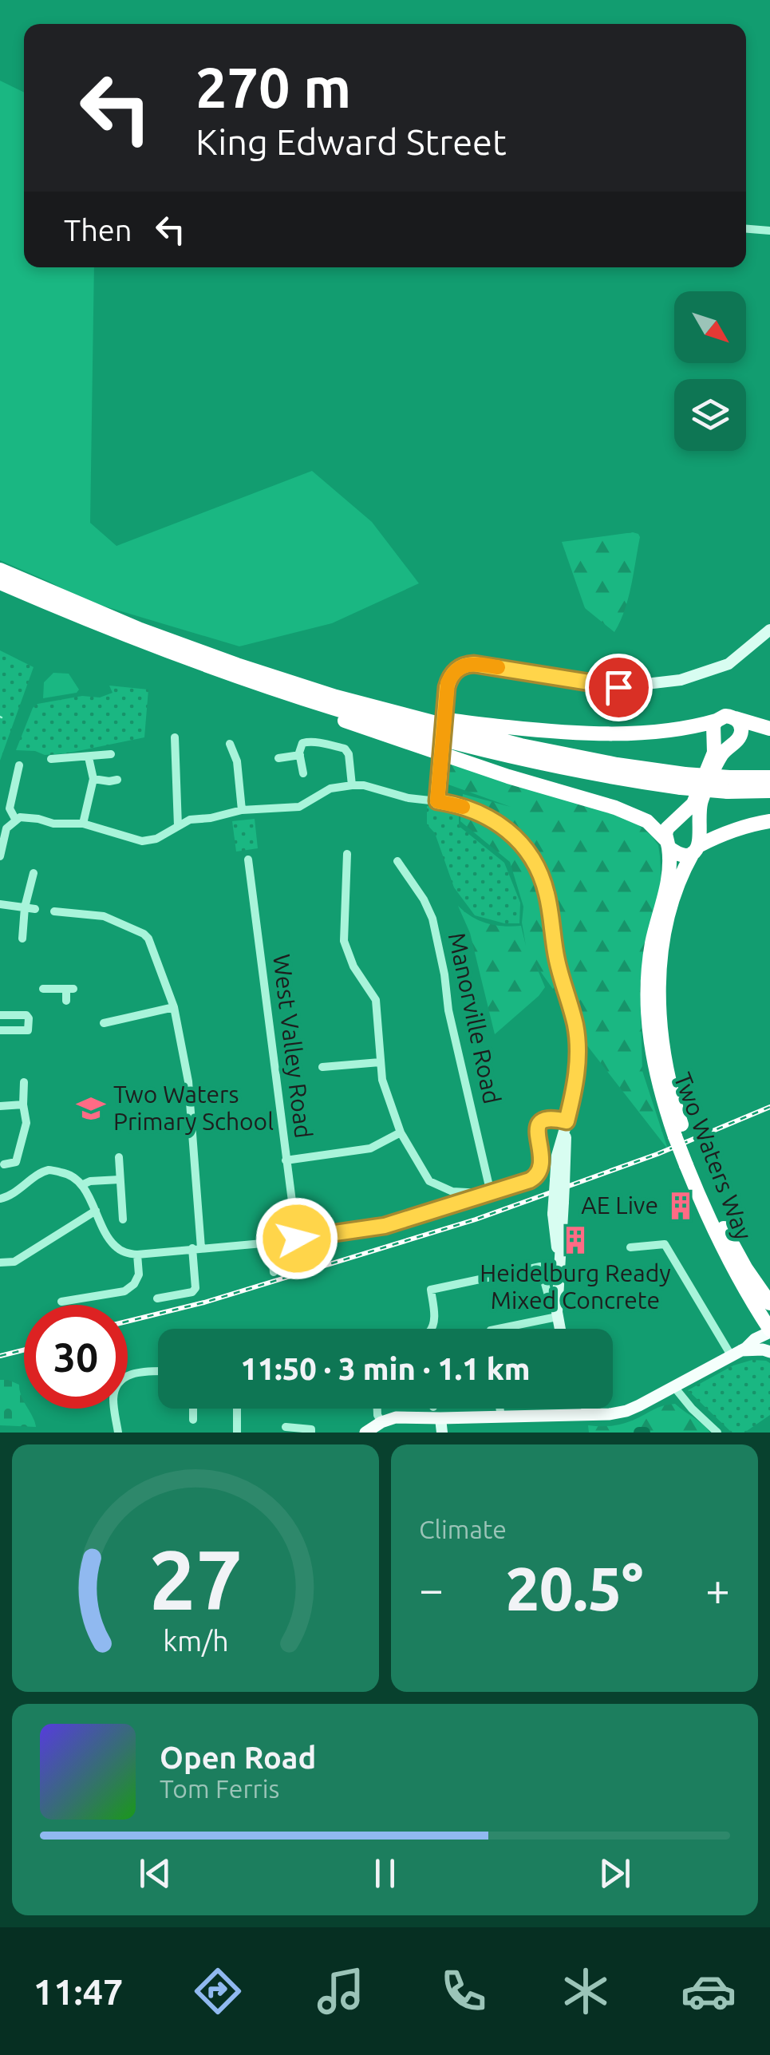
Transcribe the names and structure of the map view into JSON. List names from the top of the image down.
{
  "streets": {
    "highway": ["Two Waters Way"],
    "street": ["Manorville Road", "West Valley Road"]
  },
  "places": {
    "school or university": ["Two Waters Primary School"],
    "building": ["AE Live", "Heidelburg Ready Mixed Concrete"]
  },
  "north": "bottom right",
  "page": {
    "turn": ["270 m", "King Edward Street"],
    "then": "Then",
    "limit": "30",
    "trip": "11:50 · 3 min · 1.1 km",
    "tile": "Climate",
    "heat": ["−", "20.5°", "+"],
    "song": ["Open Road", "Tom Ferris"],
    "tabs": "11:47",
    "gauge": ["27", "km/h"]
  }
}
